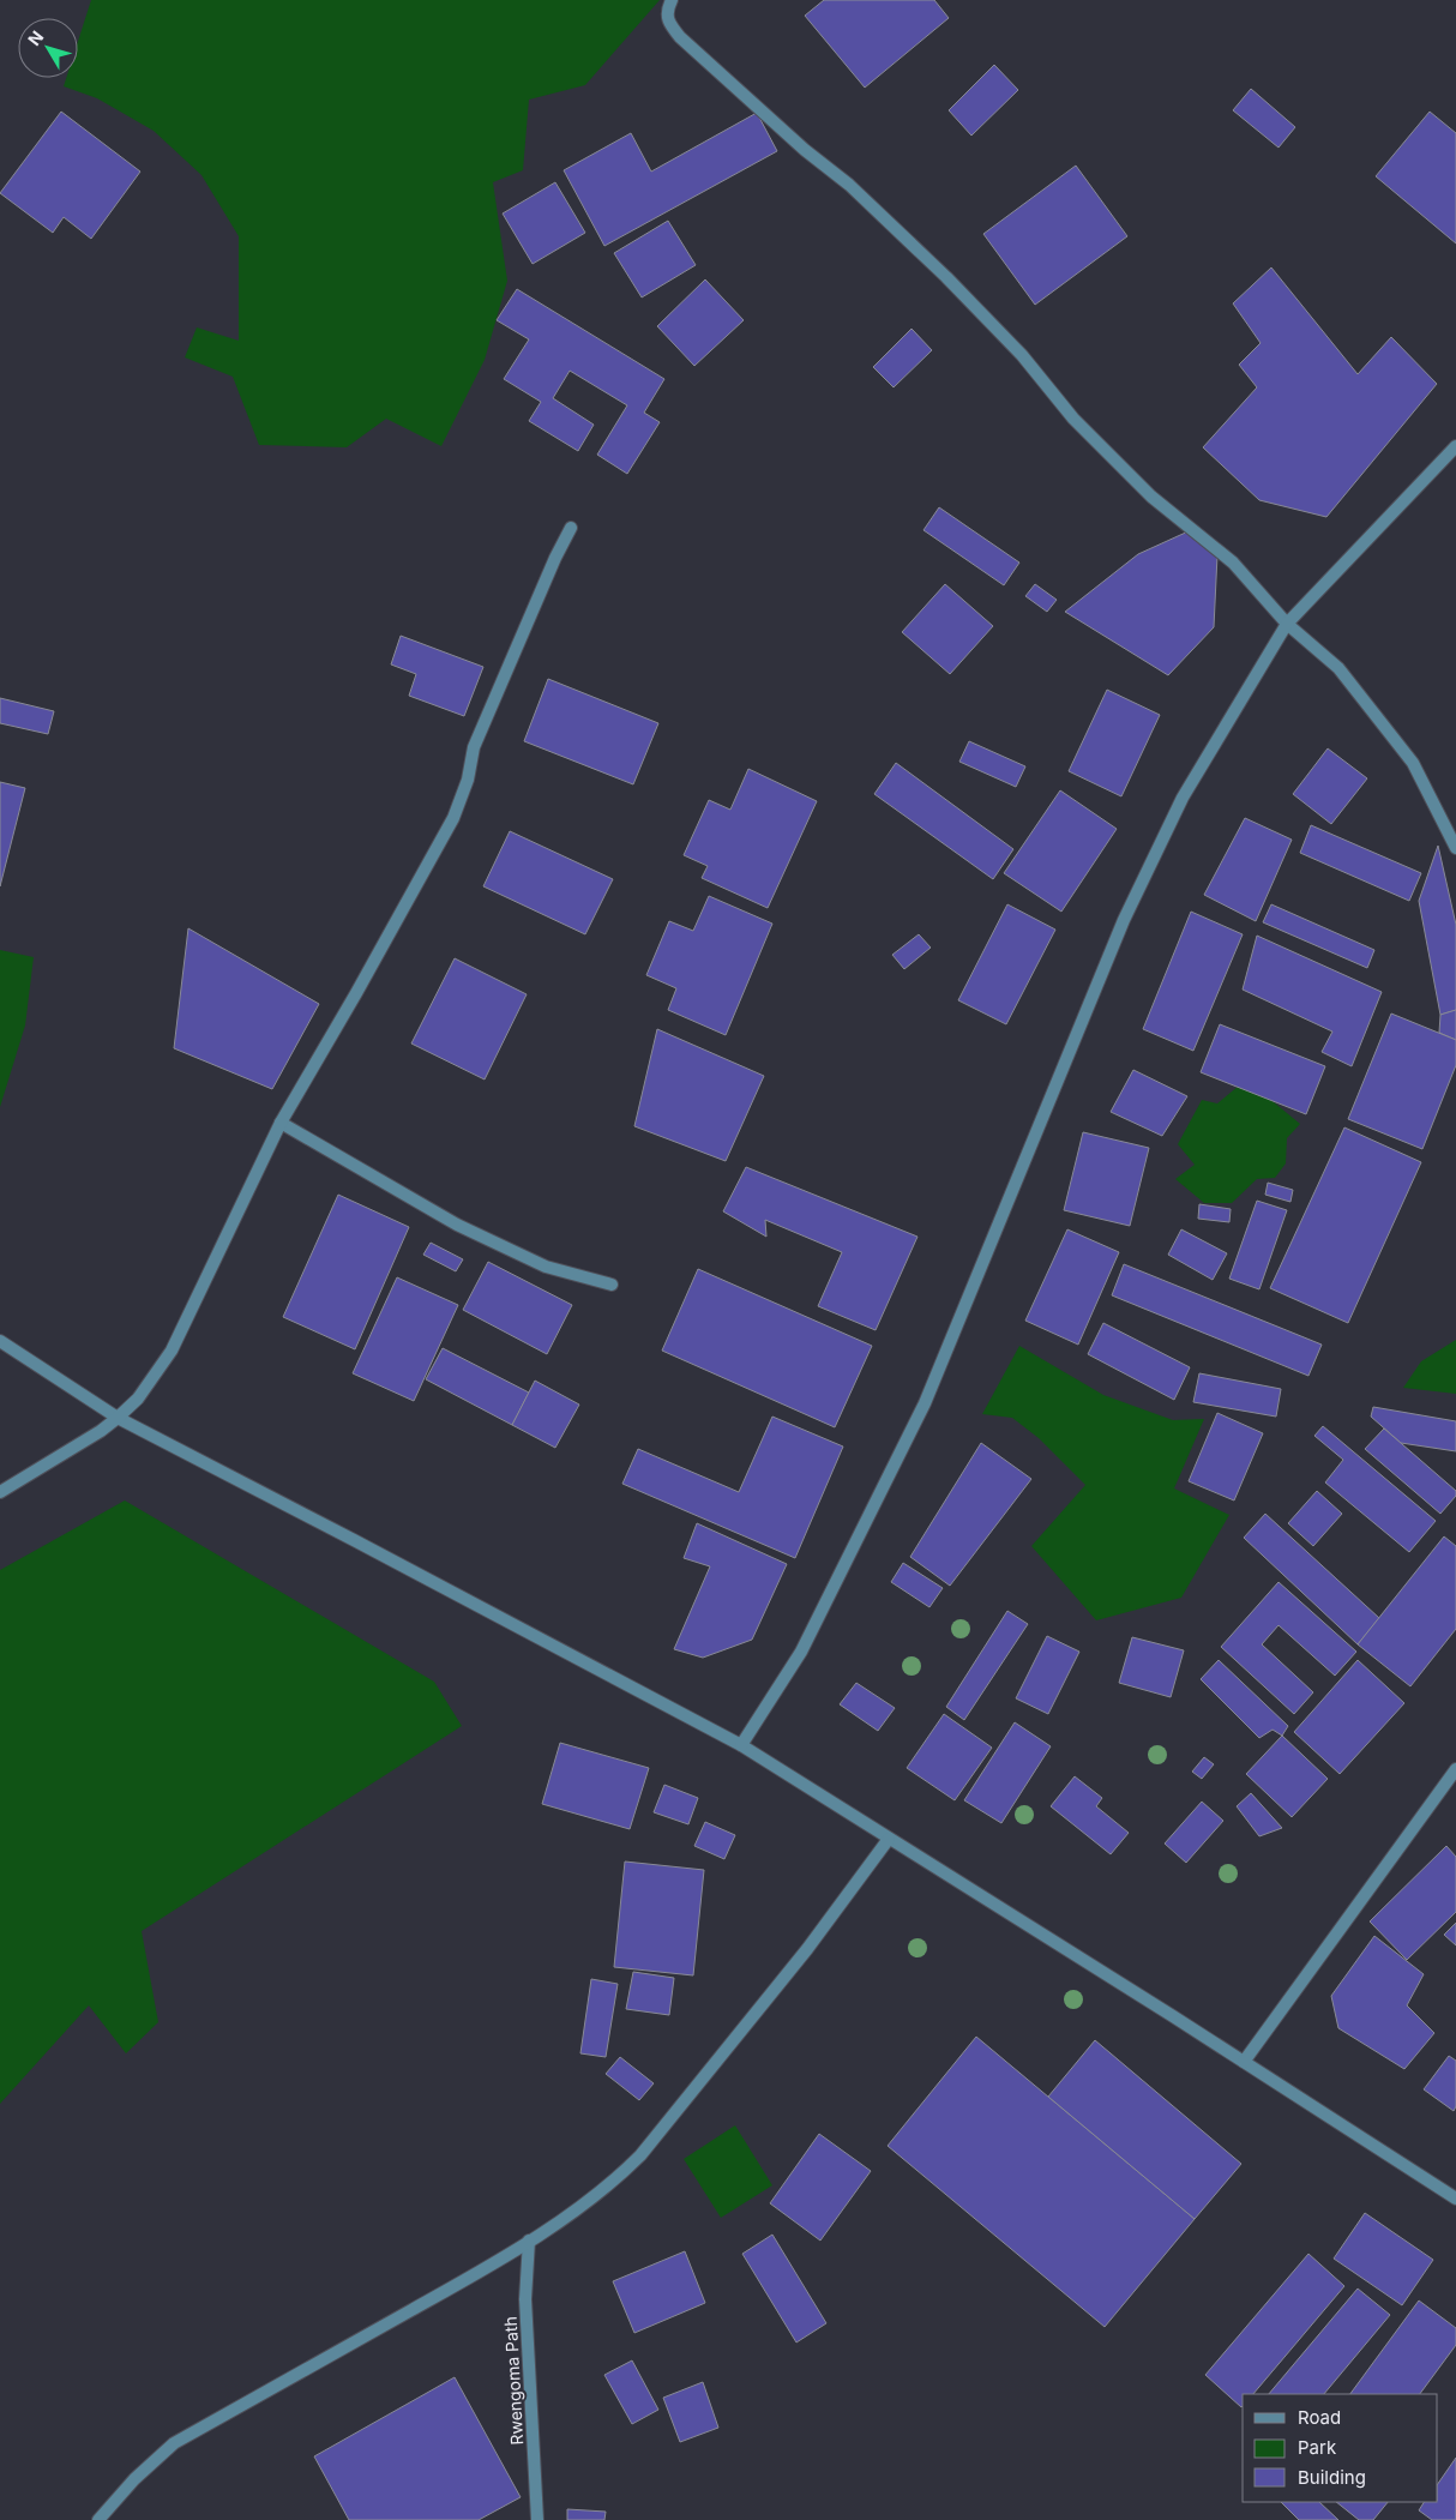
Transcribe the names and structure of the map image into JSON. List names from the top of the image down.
{
  "streets": {
    "street": ["Rwengoma Path"]
  },
  "legend": ["Road", "Park", "Building"],
  "north": "top left"
}
